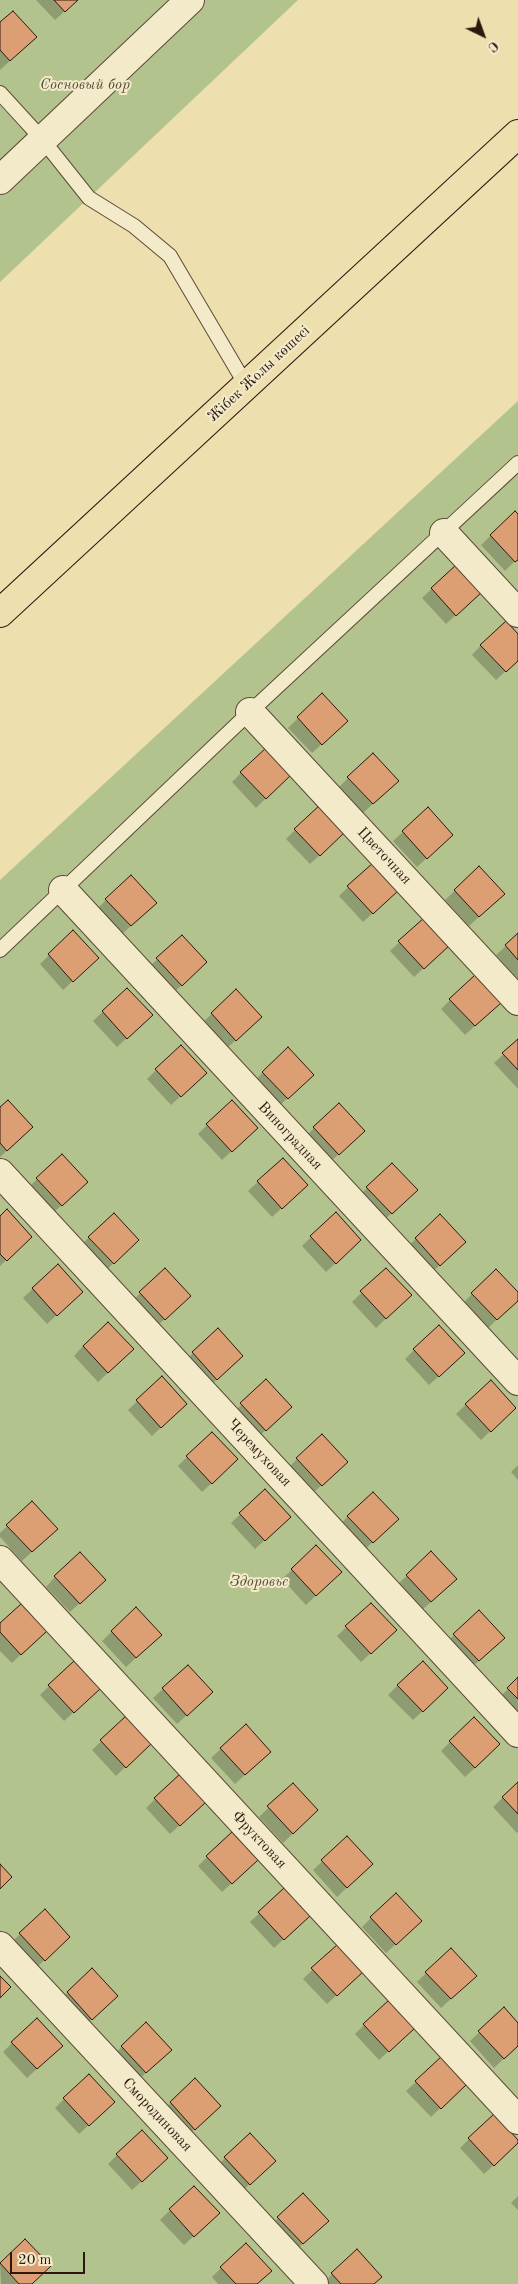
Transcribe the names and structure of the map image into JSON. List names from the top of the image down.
{
  "streets": {
    "highway": ["Жібек Жолы көшесі"],
    "street": [
      "Цветочная",
      "Виноградная",
      "Черемуховая",
      "Фруктовая",
      "Смородиновая"
    ]
  },
  "parks": ["Сосновый бор", "Здоровье"],
  "scale_bar": "20 m",
  "north": "bottom right"
}
